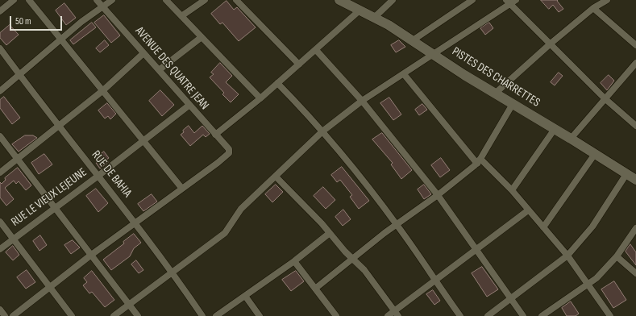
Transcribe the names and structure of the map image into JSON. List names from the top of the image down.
{
  "streets": {
    "main road": ["PISTES DES CHARRETTES"],
    "street": ["AVENUE DES QUATRE JEAN", "RUE DE BAHIA", "RUE LE VIEUX LEJEUNE"]
  },
  "crossings": [
    ["AVENUE DES QUATRE JEAN", "RUE LE VIEUX LEJEUNE"],
    ["RUE DE BAHIA", "RUE LE VIEUX LEJEUNE"]
  ],
  "scale_bar": "50 m"
}
